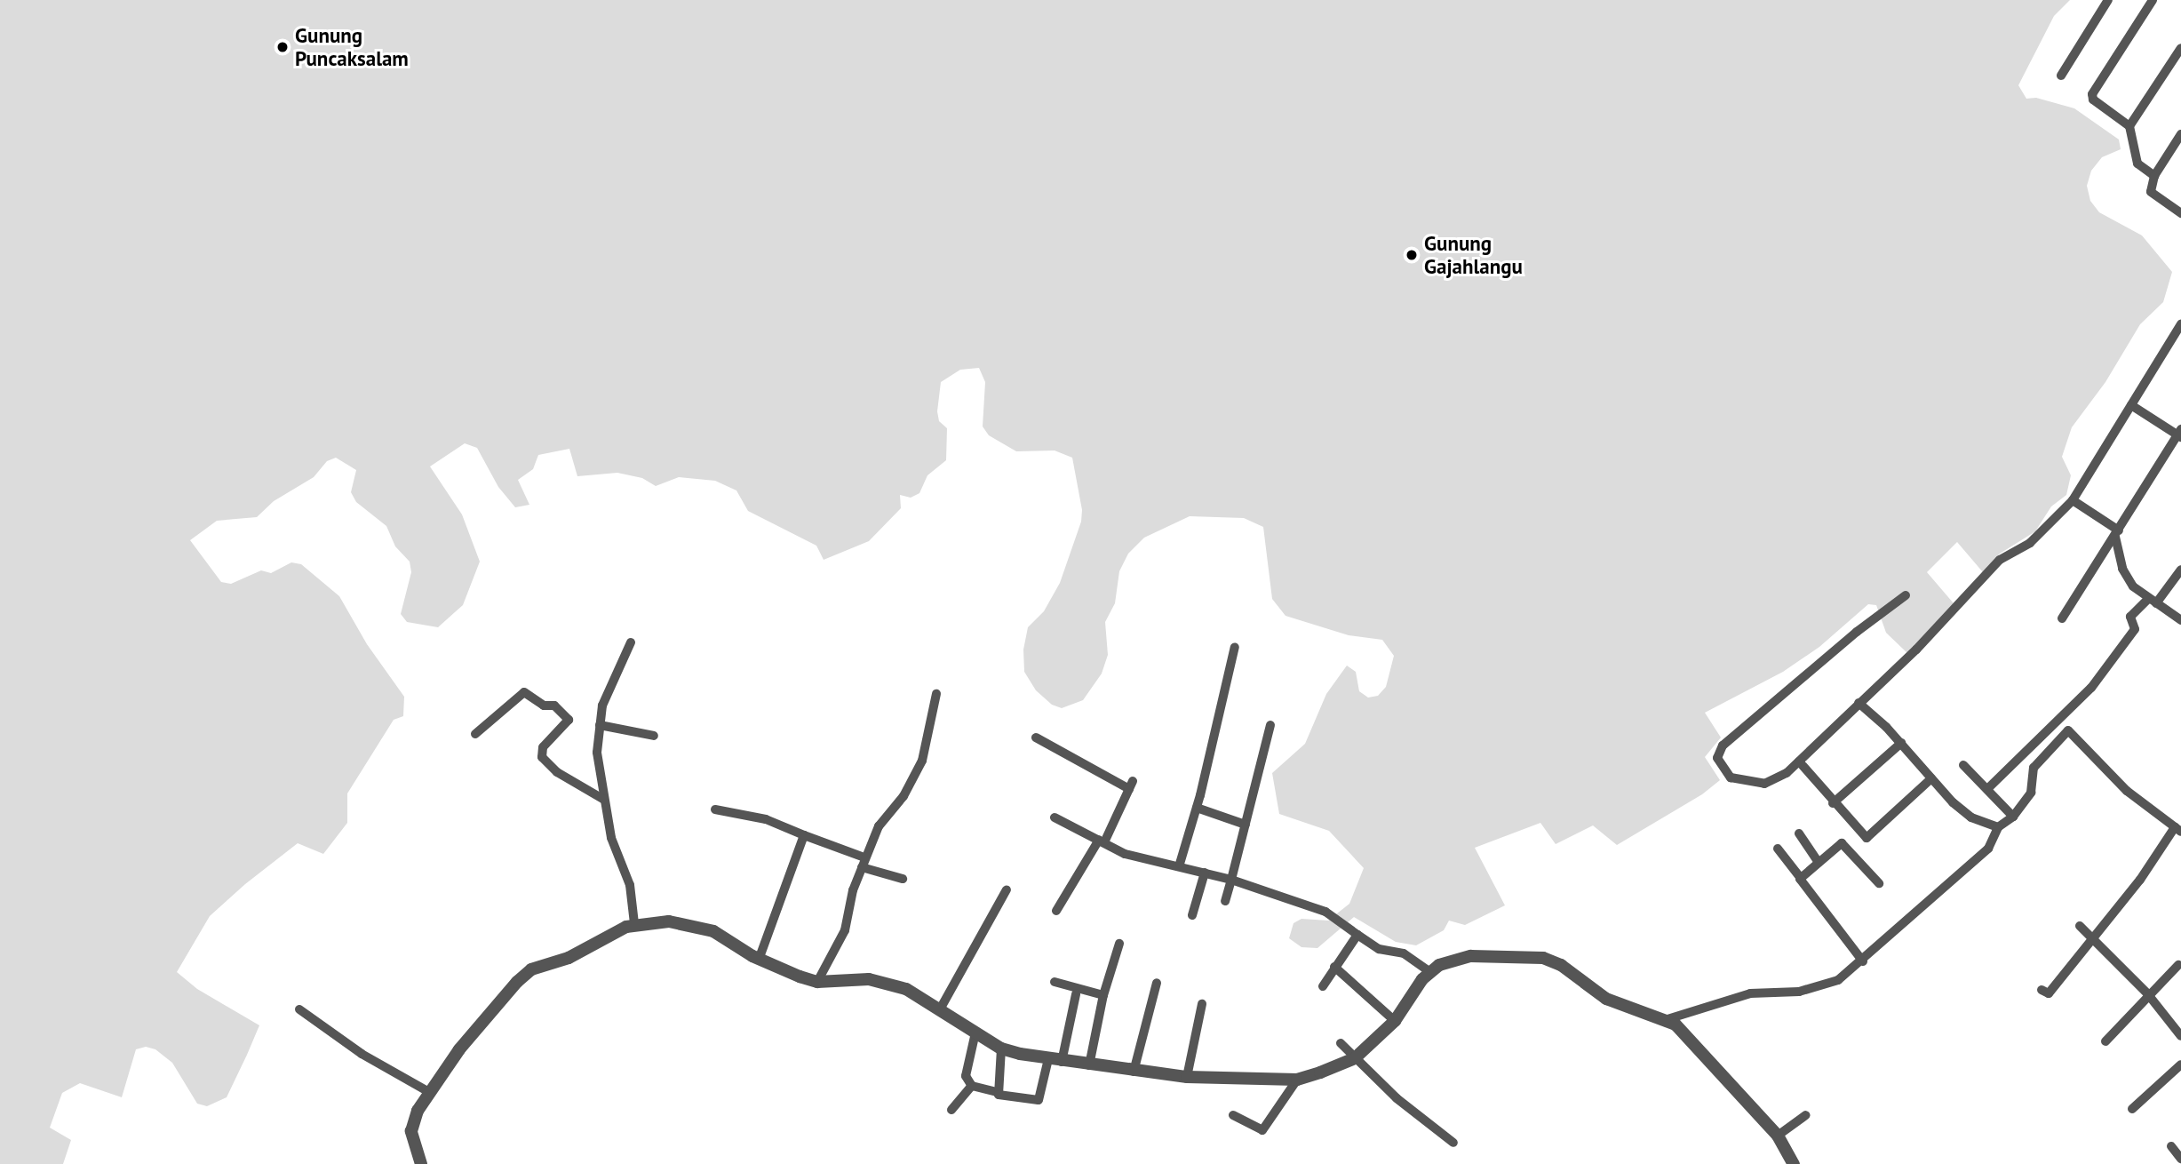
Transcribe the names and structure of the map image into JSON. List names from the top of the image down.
{
  "places": ["Gunung Puncaksalam", "Gunung Gajahlangu"]
}
